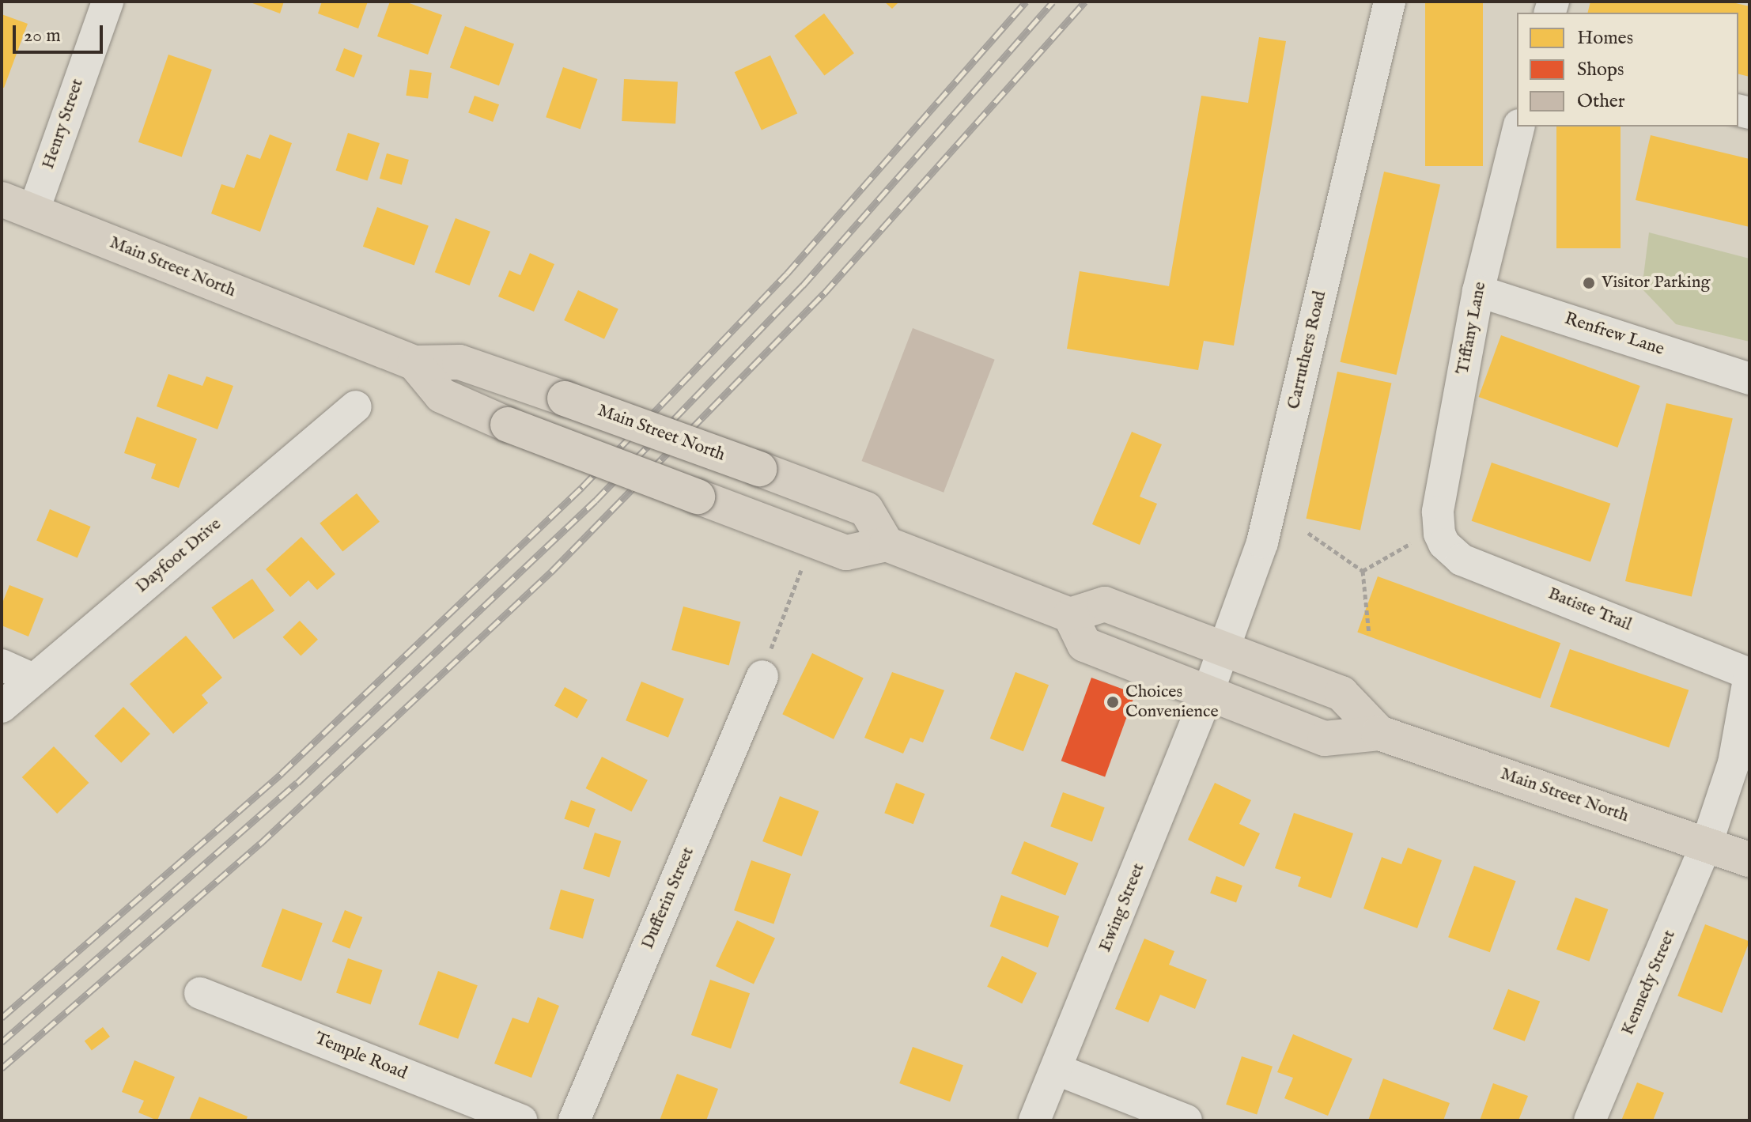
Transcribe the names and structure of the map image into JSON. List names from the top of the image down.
{
  "streets": {
    "main road": ["Main Street North"],
    "street": [
      "Henry Street",
      "Tiffany Lane",
      "Renfrew Lane",
      "Carruthers Road",
      "Dayfoot Drive",
      "Batiste Trail",
      "Dufferin Street",
      "Ewing Street",
      "Kennedy Street",
      "Temple Road"
    ]
  },
  "crossings": [
    ["Henry Street", "Main Street North"],
    ["Main Street North", "Carruthers Road"],
    ["Main Street North", "Ewing Street"],
    ["Main Street North", "Kennedy Street"],
    ["Tiffany Lane", "Renfrew Lane"],
    ["Tiffany Lane", "Batiste Trail"],
    ["Carruthers Road", "Ewing Street"],
    ["Batiste Trail", "Kennedy Street"]
  ],
  "places": ["Visitor Parking", "Choices Convenience"],
  "legend": ["Homes", "Shops", "Other"],
  "scale_bar": "20 m"
}
